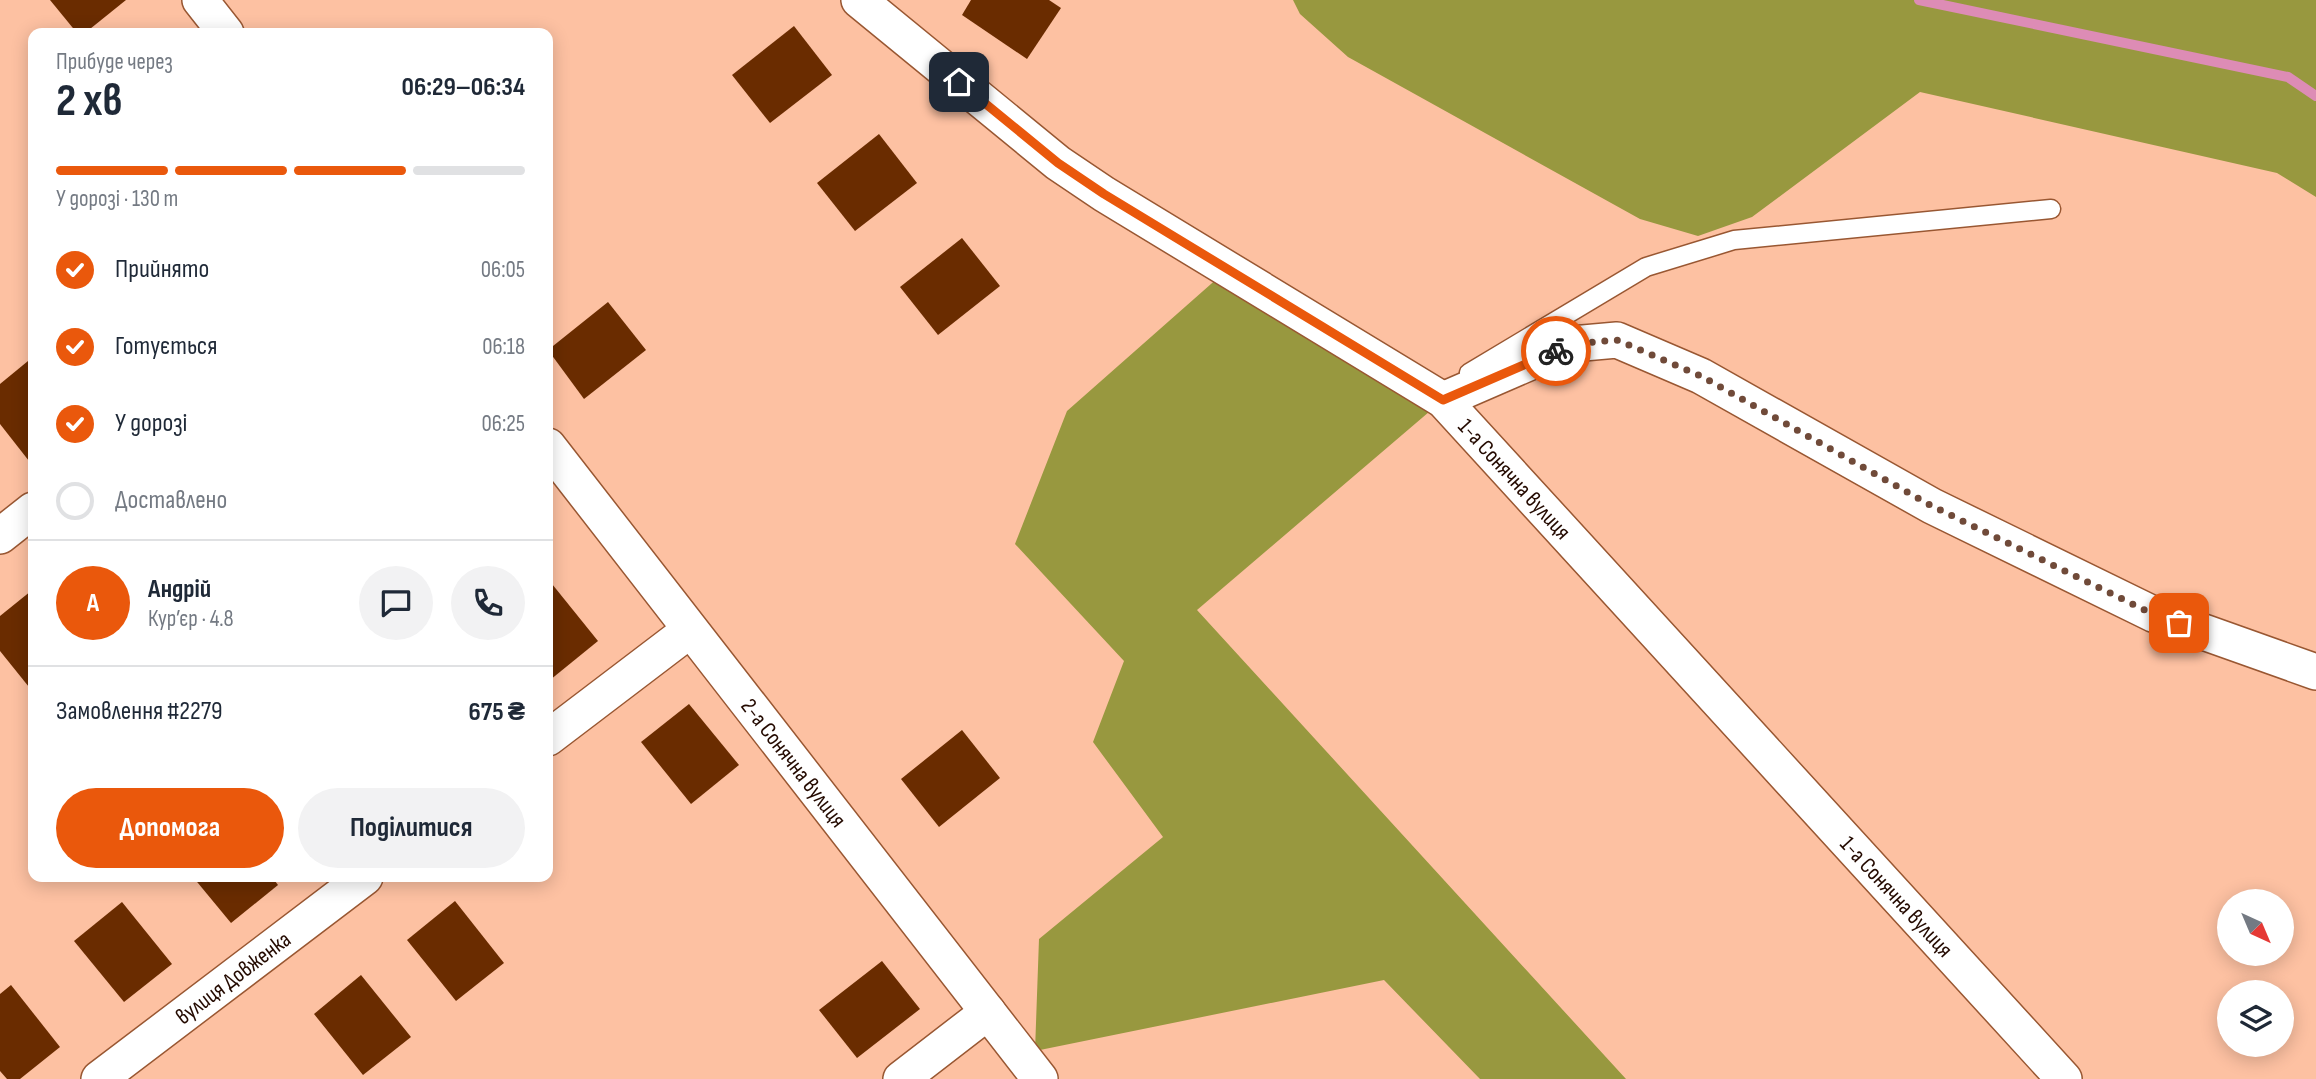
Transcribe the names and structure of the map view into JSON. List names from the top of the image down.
{
  "streets": {
    "street": ["1-а Сонячна вулиця", "2-а Сонячна вулиця", "вулиця Довженка"]
  },
  "north": "bottom right",
  "page": {
    "heading": ["2 хв", "Прибуде через", "06:29–06:34"],
    "panel": [
      "Андрій",
      "Кур’єр · 4.8",
      "Замовлення #2279",
      "675 ₴"
    ],
    "bar": "У дорозі · 130 m",
    "list": [
      ["Прийнято", "06:05"],
      ["Готується", "06:18"],
      ["У дорозі", "06:25"],
      "Доставлено"
    ],
    "round": "А",
    "buttons": ["Допомога", "Поділитися"]
  }
}
